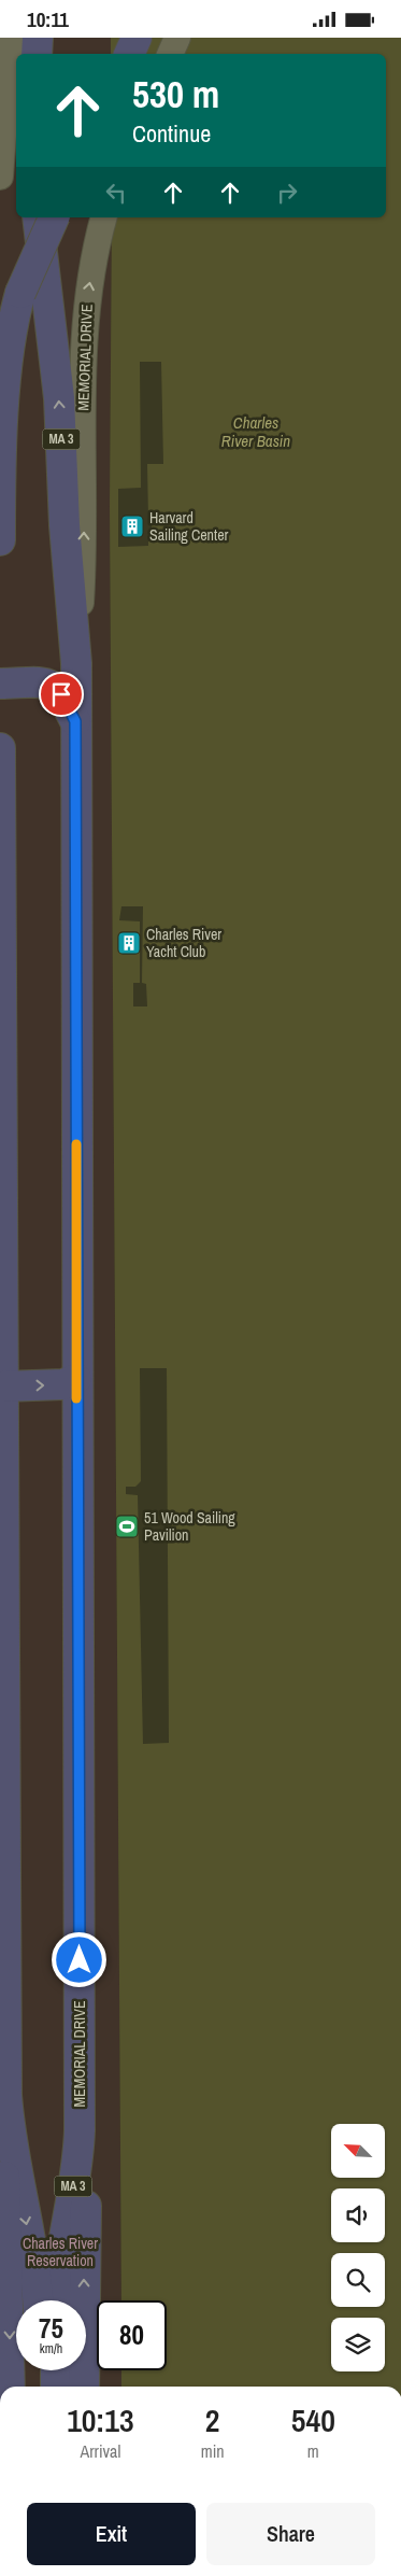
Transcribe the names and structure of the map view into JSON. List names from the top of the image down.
{
  "streets": {
    "highway": ["MEMORIAL DRIVE", "MA 3"]
  },
  "water": ["Charles River Basin"],
  "parks": ["Charles River Reservation"],
  "places": {
    "building": ["Harvard Sailing Center", "Charles River Yacht Club"],
    "sports": ["51 Wood Sailing Pavilion"]
  },
  "north": "top left",
  "page": {
    "status": "10:11",
    "turn": ["530 m", "Continue"],
    "speed": "75 km/h",
    "limit": "80",
    "eta": [
      "10:13",
      "Arrival",
      "2",
      "min",
      "540",
      "m"
    ],
    "buttons": ["Exit", "Share"]
  }
}
